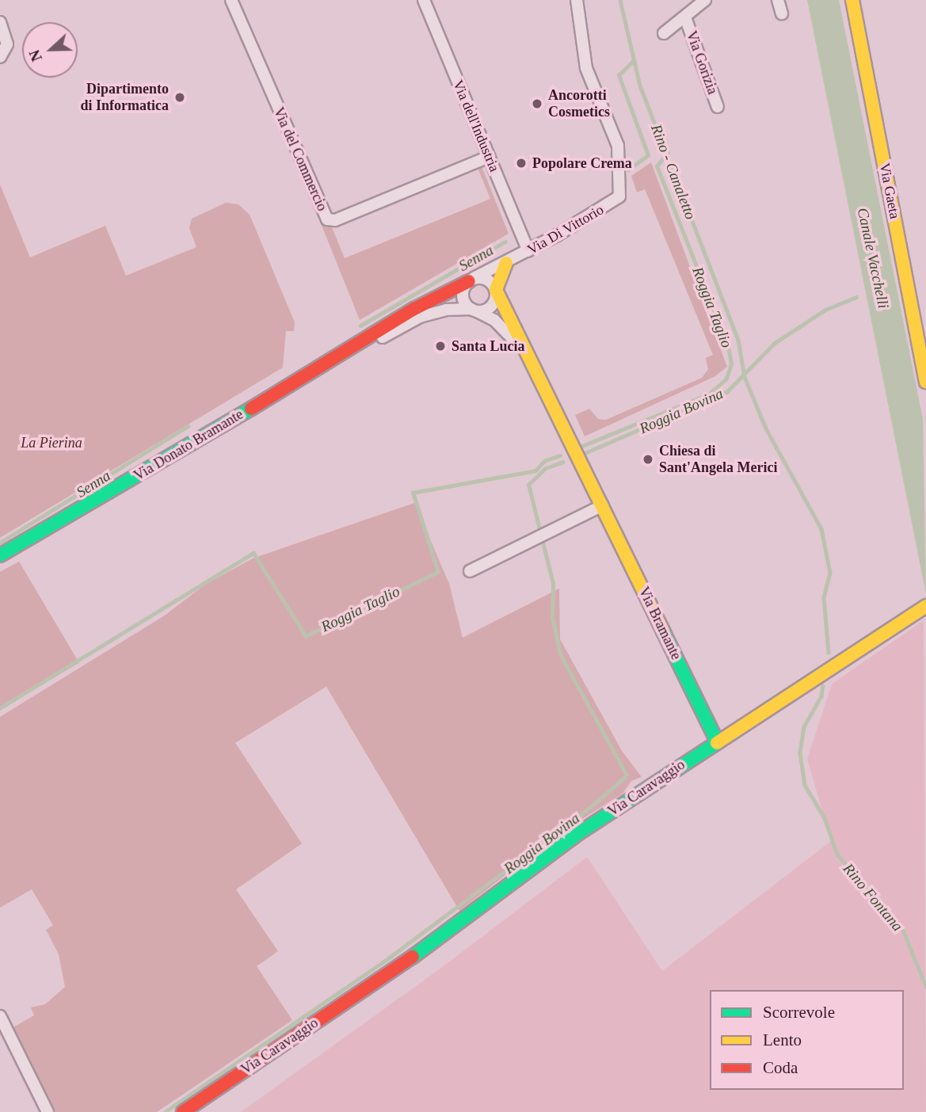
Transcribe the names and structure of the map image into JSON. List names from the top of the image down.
{
  "streets": {
    "street": [
      "Via Gorizia",
      "Via dell'Industria",
      "Via del Commercio",
      "Via Gaeta",
      "Via Di Vittorio",
      "Via Donato Bramante",
      "Via Bramante",
      "Via Caravaggio"
    ]
  },
  "crossings": [
    ["Via dell'Industria", "Via del Commercio"],
    ["Via dell'Industria", "Via Di Vittorio"],
    ["Via Di Vittorio", "Via Donato Bramante"],
    ["Via Di Vittorio", "Via Bramante"],
    ["Via Donato Bramante", "Via Bramante"],
    ["Via Bramante", "Via Caravaggio"]
  ],
  "water": [
    "Rino - Canaletto",
    "Senna",
    "Canale Vacchelli",
    "Roggia Taglio",
    "Roggia Bovina",
    "Rino Fontana"
  ],
  "parks": ["La Pierina"],
  "places": [
    "Dipartimento di Informatica",
    "Ancorotti Cosmetics",
    "Popolare Crema",
    "Santa Lucia",
    "Chiesa di Sant'Angela Merici"
  ],
  "legend": ["Scorrevole", "Lento", "Coda"],
  "north": "left"
}
